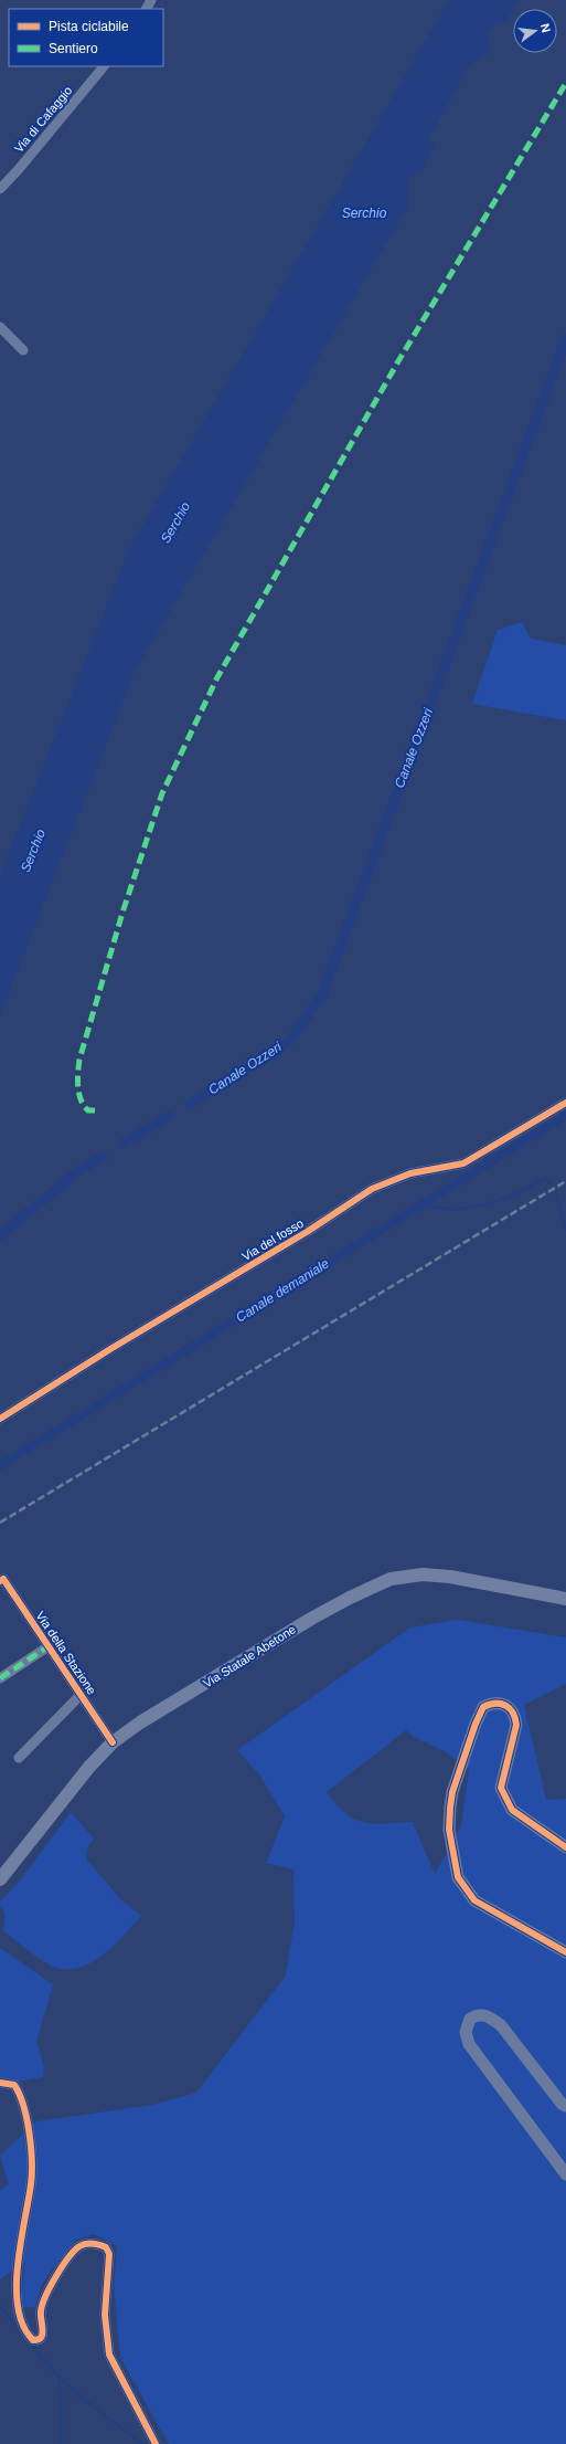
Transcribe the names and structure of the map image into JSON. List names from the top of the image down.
{
  "streets": {
    "main road": ["Via Statale Abetone"],
    "street": ["Via di Cafaggio", "Via del fosso", "Via della Stazione"]
  },
  "crossings": [
    ["Via della Stazione", "Via Statale Abetone"]
  ],
  "water": ["Serchio", "Canale Ozzeri", "Canale demaniale"],
  "legend": ["Pista ciclabile", "Sentiero"],
  "north": "right"
}
